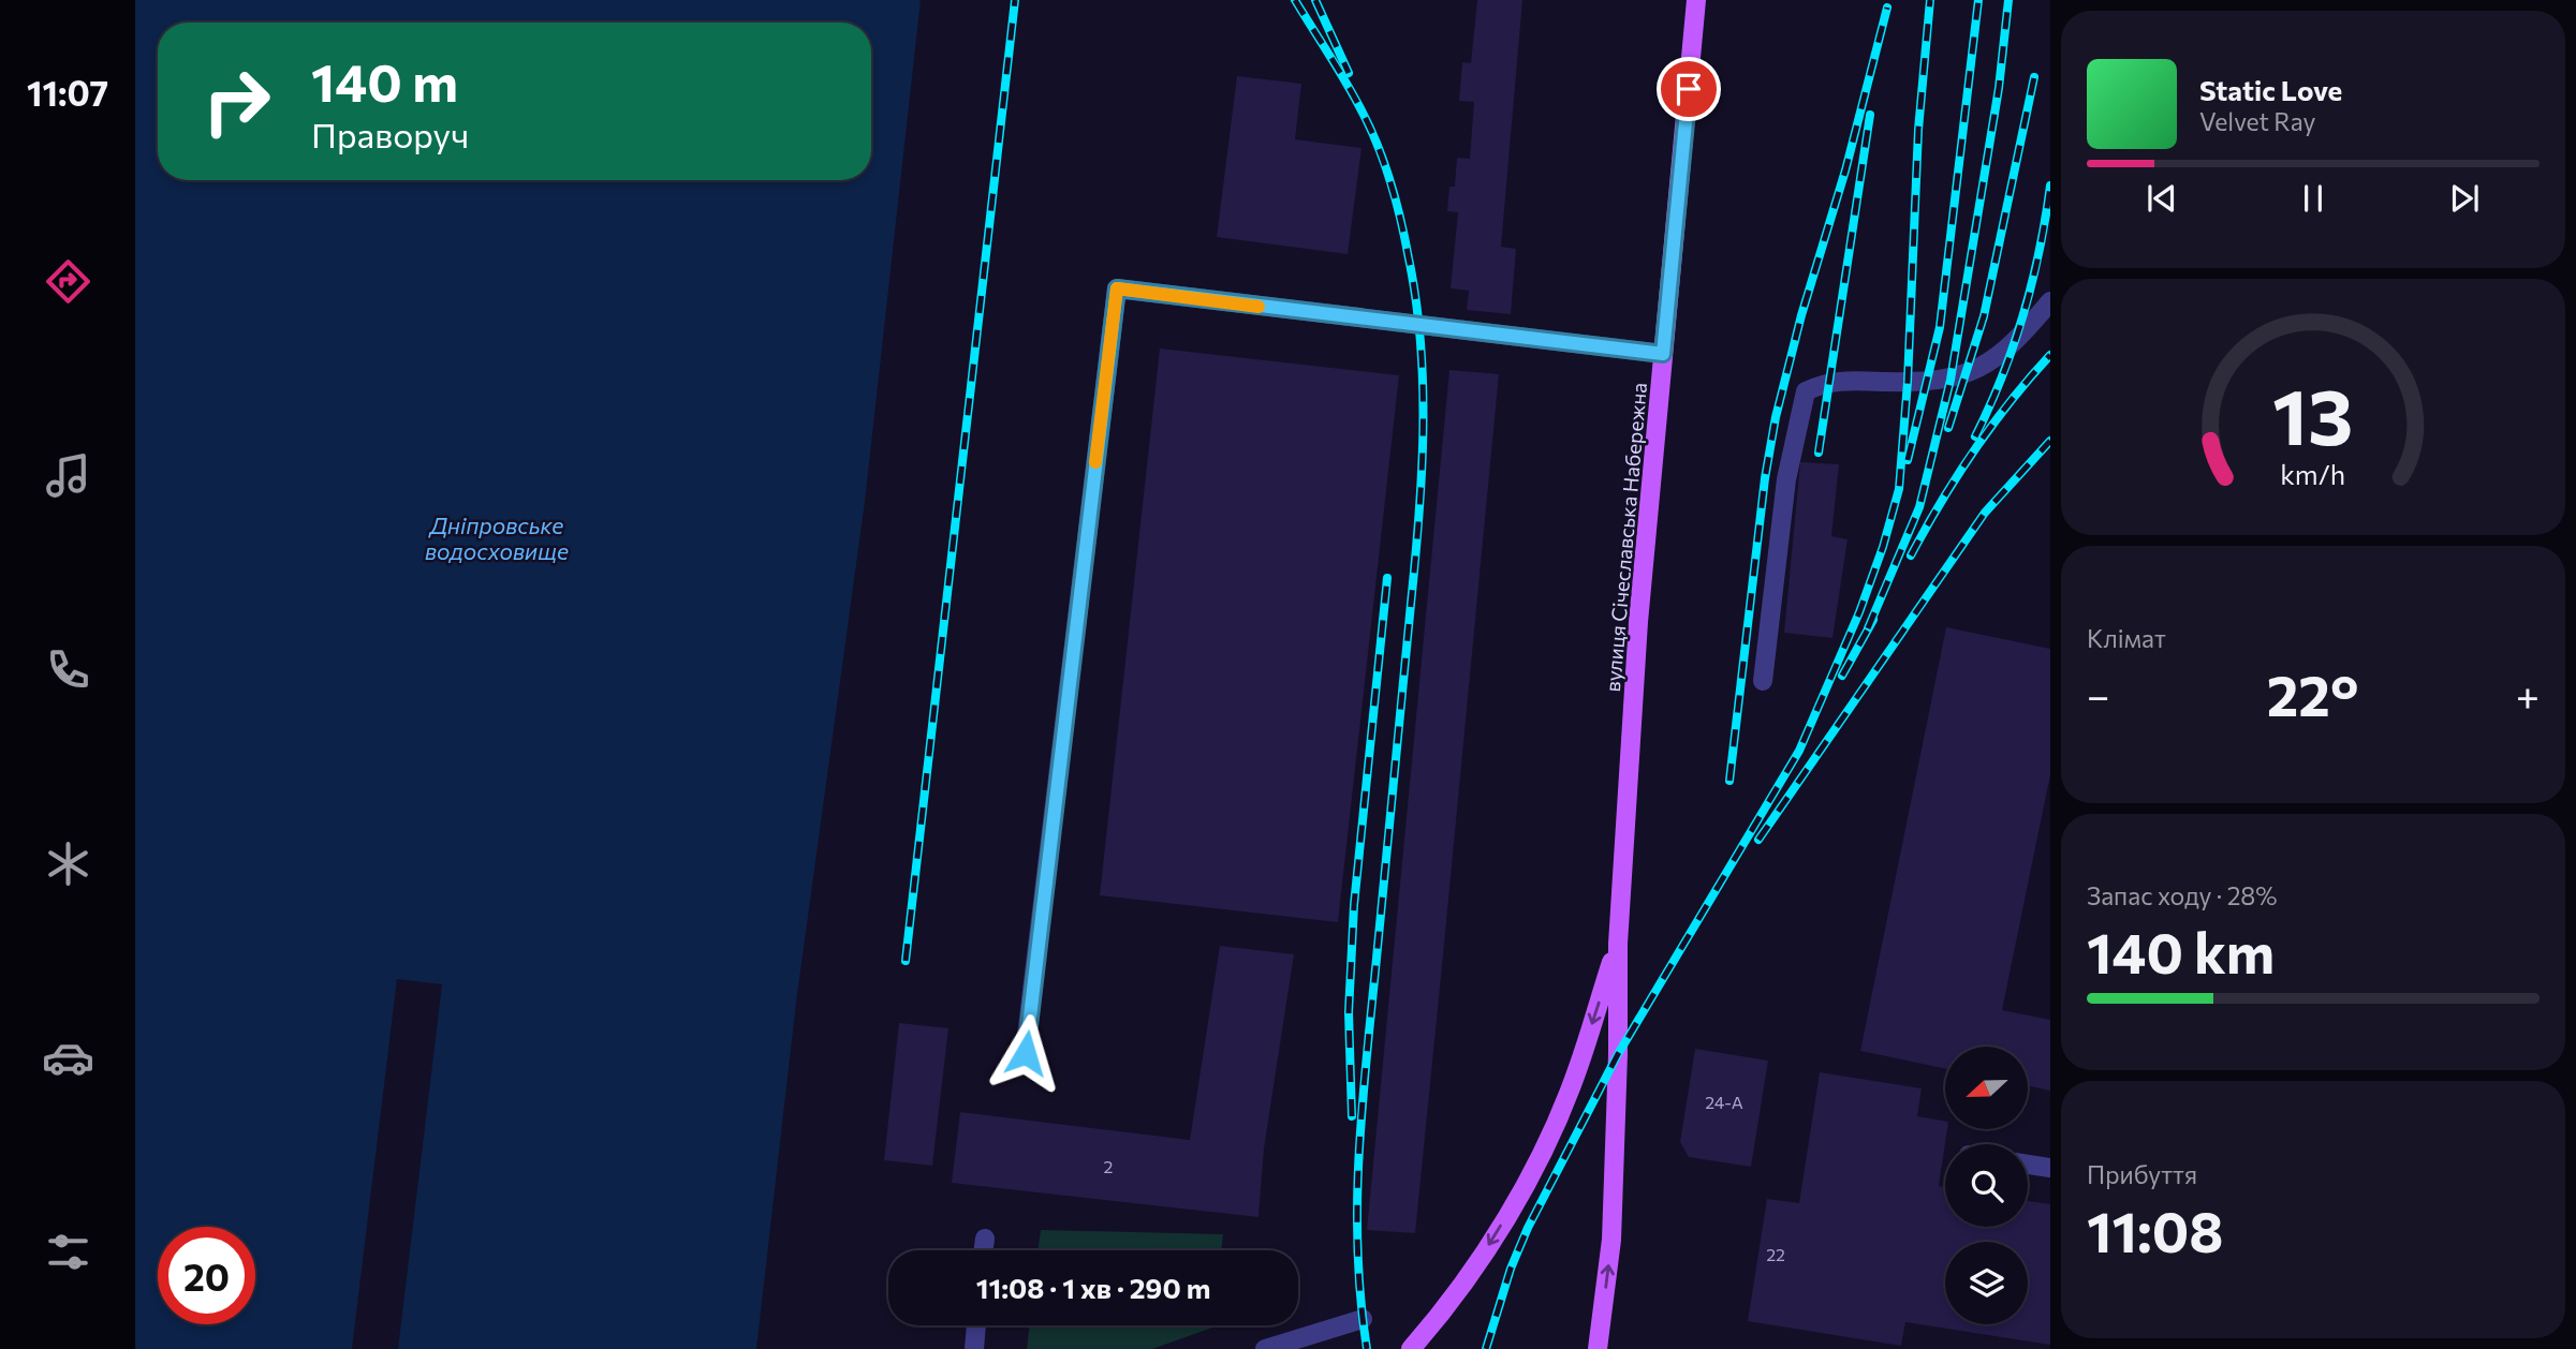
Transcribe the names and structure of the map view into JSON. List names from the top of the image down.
{
  "streets": {
    "main road": ["вулиця Січеславська Набережна"]
  },
  "water": ["Дніпровське водосховище"],
  "house_numbers": ["24-А", "2", "22"],
  "north": "left",
  "page": {
    "tabs": "11:07",
    "turn": ["140 m", "Праворуч"],
    "song": ["Static Love", "Velvet Ray"],
    "tile": [
      "Клімат",
      ["Запас ходу · 28%", "140 km"],
      ["Прибуття", "11:08"]
    ],
    "heat": ["−", "22°", "+"],
    "limit": "20",
    "trip": "11:08 · 1 хв · 290 m",
    "gauge": ["13", "km/h"]
  }
}
